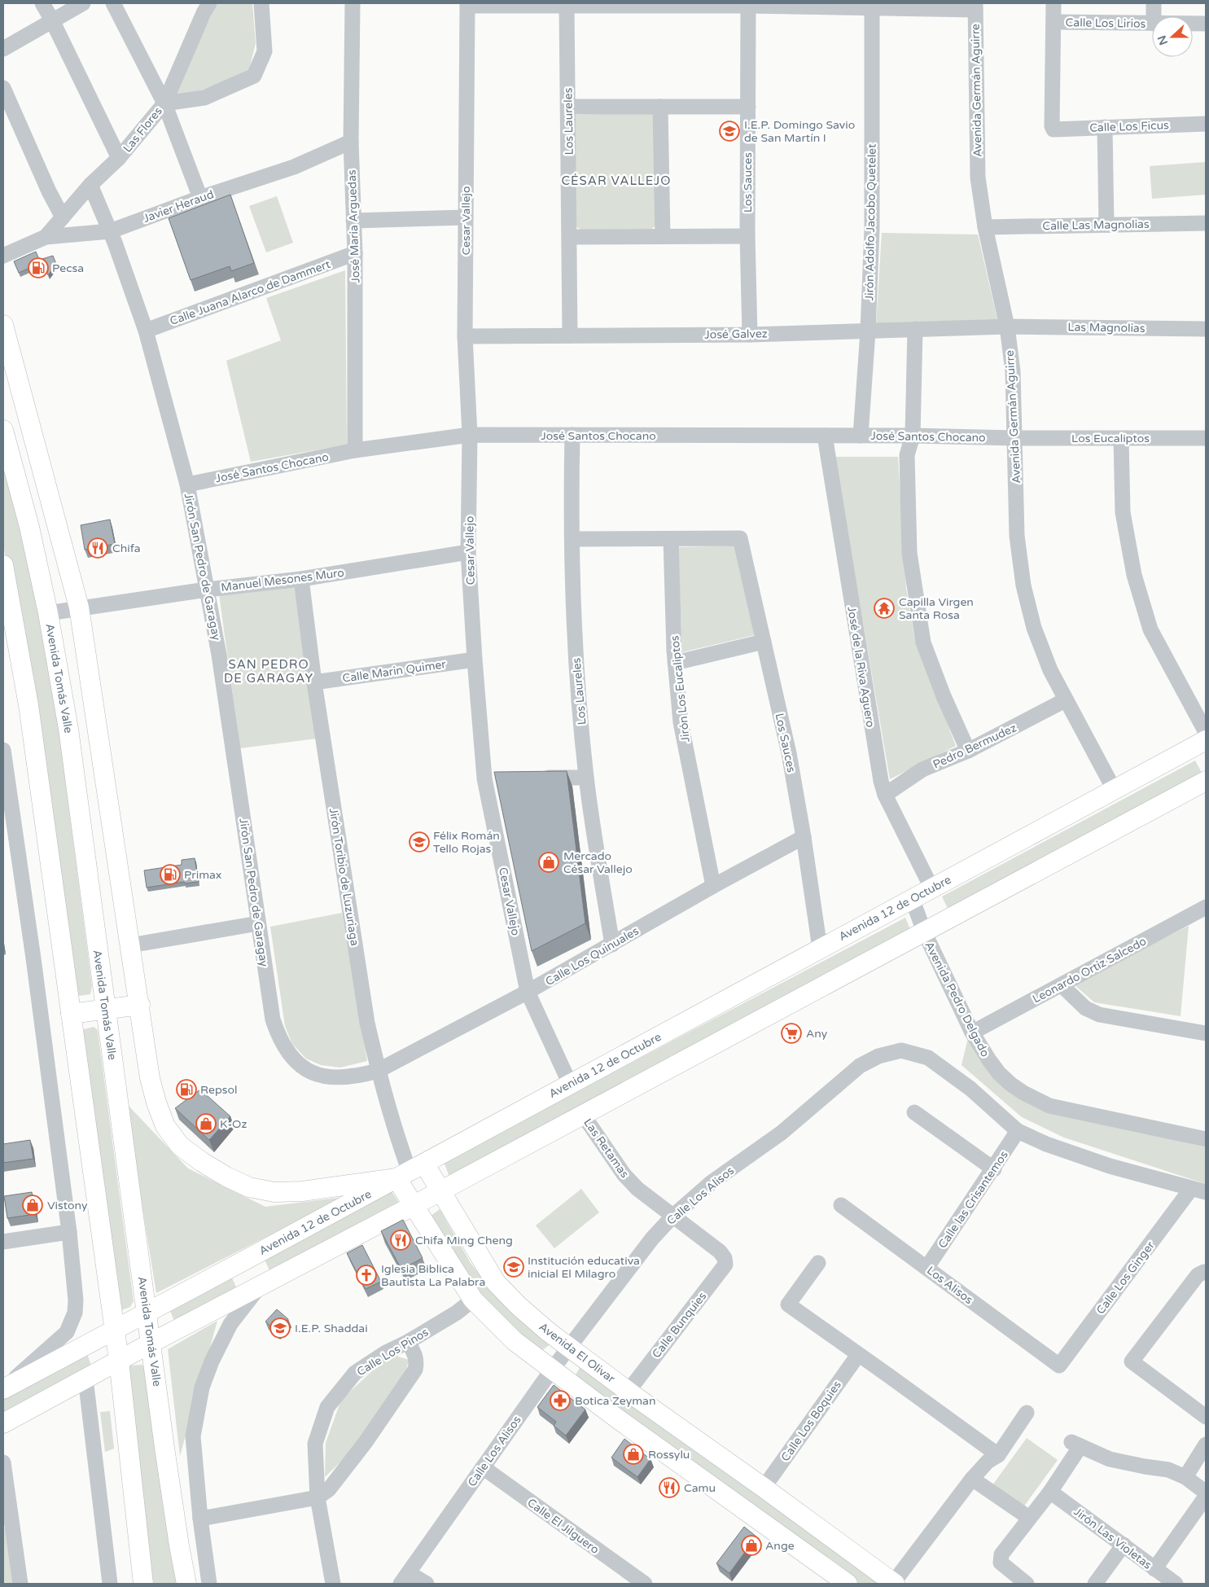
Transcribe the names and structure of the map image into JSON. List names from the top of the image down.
{
  "streets": {
    "main road": ["Avenida Tomás Valle", "Avenida 12 de Octubre", "Avenida El Olivar"],
    "street": [
      "Calle Los Lirios",
      "Avenida Germán Aguirre",
      "Los Laureles",
      "Calle Los Ficus",
      "Las Flores",
      "Los Sauces",
      "Javier Heraud",
      "Cesar Vallejo",
      "Jirón Adolfo Jacobo Quetelet",
      "Calle Las Magnolias",
      "José María Arguedas",
      "Calle Juana Alarco de Dammert",
      "Las Magnolias",
      "José Galvez",
      "José Santos Chocano",
      "Los Eucaliptos",
      "Jirón San Pedro de Garagay",
      "Manuel Mesones Muro",
      "José de la Riva Aguero",
      "Calle Marin Quimer",
      "Jirón Los Eucaliptos",
      "Pedro Bermudez",
      "Jirón Toribio de Luzuriaga",
      "Calle Los Quinuales",
      "Leonardo Ortiz Salcedo",
      "Avenida Pedro Delgado",
      "Las Retamas",
      "Calle Los Alisos",
      "Calle las Crisantemos",
      "Calle Los Ginger",
      "Los Alisos",
      "Calle Bunquies",
      "Calle Los Pinos",
      "Calle Los Boquies",
      "Calle El Jilguero",
      "Jirón Las Violetas"
    ]
  },
  "crossings": [
    ["Calle Los Lirios", "Calle Los Ficus"],
    ["Avenida Germán Aguirre", "Calle Las Magnolias"],
    ["Avenida Germán Aguirre", "Las Magnolias"],
    ["Avenida Germán Aguirre", "José Galvez"],
    ["Avenida Germán Aguirre", "José Santos Chocano"],
    ["Avenida Germán Aguirre", "Los Eucaliptos"],
    ["Avenida Germán Aguirre", "Pedro Bermudez"],
    ["Avenida Germán Aguirre", "Avenida 12 de Octubre"],
    ["Los Laureles", "José Galvez"],
    ["Los Laureles", "José Santos Chocano"],
    ["Los Laureles", "Calle Los Quinuales"],
    ["Las Flores", "Javier Heraud"],
    ["Las Flores", "Jirón San Pedro de Garagay"],
    ["Los Sauces", "José Galvez"],
    ["Los Sauces", "Jirón Los Eucaliptos"],
    ["Los Sauces", "Avenida 12 de Octubre"],
    ["Los Sauces", "Calle Los Quinuales"],
    ["Javier Heraud", "José María Arguedas"],
    ["Javier Heraud", "Jirón San Pedro de Garagay"],
    ["Cesar Vallejo", "José Galvez"],
    ["Cesar Vallejo", "José Santos Chocano"],
    ["Cesar Vallejo", "Manuel Mesones Muro"],
    ["Cesar Vallejo", "Calle Marin Quimer"],
    ["Cesar Vallejo", "Avenida 12 de Octubre"],
    ["Cesar Vallejo", "Calle Los Quinuales"],
    ["Jirón Adolfo Jacobo Quetelet", "José Galvez"],
    ["Jirón Adolfo Jacobo Quetelet", "José Santos Chocano"],
    ["José María Arguedas", "Calle Juana Alarco de Dammert"],
    ["José María Arguedas", "José Santos Chocano"],
    ["Calle Juana Alarco de Dammert", "Jirón San Pedro de Garagay"],
    ["Las Magnolias", "José Galvez"],
    ["José Santos Chocano", "Los Eucaliptos"],
    ["José Santos Chocano", "Jirón San Pedro de Garagay"],
    ["José Santos Chocano", "José de la Riva Aguero"],
    ["Jirón San Pedro de Garagay", "Manuel Mesones Muro"],
    ["Jirón San Pedro de Garagay", "Jirón Toribio de Luzuriaga"],
    ["Jirón San Pedro de Garagay", "Calle Los Quinuales"],
    ["Manuel Mesones Muro", "Avenida Tomás Valle"],
    ["Manuel Mesones Muro", "Jirón Toribio de Luzuriaga"],
    ["José de la Riva Aguero", "Pedro Bermudez"],
    ["José de la Riva Aguero", "Avenida 12 de Octubre"],
    ["Calle Marin Quimer", "Jirón Toribio de Luzuriaga"],
    ["Avenida Tomás Valle", "Avenida 12 de Octubre"],
    ["Jirón Los Eucaliptos", "Calle Los Quinuales"],
    ["Jirón Toribio de Luzuriaga", "Avenida 12 de Octubre"],
    ["Jirón Toribio de Luzuriaga", "Calle Los Quinuales"],
    ["Jirón Toribio de Luzuriaga", "Avenida El Olivar"],
    ["Avenida 12 de Octubre", "Avenida Pedro Delgado"],
    ["Avenida 12 de Octubre", "Avenida El Olivar"],
    ["Leonardo Ortiz Salcedo", "Avenida Pedro Delgado"],
    ["Las Retamas", "Calle Los Alisos"],
    ["Las Retamas", "Calle Bunquies"],
    ["Calle Los Alisos", "Calle las Crisantemos"],
    ["Calle Los Alisos", "Avenida El Olivar"],
    ["Calle Los Alisos", "Calle El Jilguero"],
    ["Calle las Crisantemos", "Los Alisos"],
    ["Calle Los Ginger", "Los Alisos"],
    ["Calle Bunquies", "Avenida El Olivar"],
    ["Avenida El Olivar", "Calle Los Boquies"]
  ],
  "districts": ["CÉSAR VALLEJO", "SAN PEDRO DE GARAGAY"],
  "places": {
    "school or university": [
      "I.E.P. Domingo Savio de San Martín I",
      "Félix Román Tello Rojas",
      "Institución educativa inicial El Milagro",
      "I.E.P. Shaddai"
    ],
    "fuel station": ["Pecsa", "Primax", "Repsol"],
    "restaurant": ["Chifa", "Chifa Ming Cheng", "Camu"],
    "temple": ["Capilla Virgen Santa Rosa"],
    "shop": [
      "Mercado César Vallejo",
      "K-Oz",
      "Vistony",
      "Rossylu",
      "Ange"
    ],
    "supermarket": ["Any"],
    "church": ["Iglesia Biblica Bautista La Palabra"],
    "pharmacy": ["Botica Zeyman"]
  },
  "north": "left"
}
